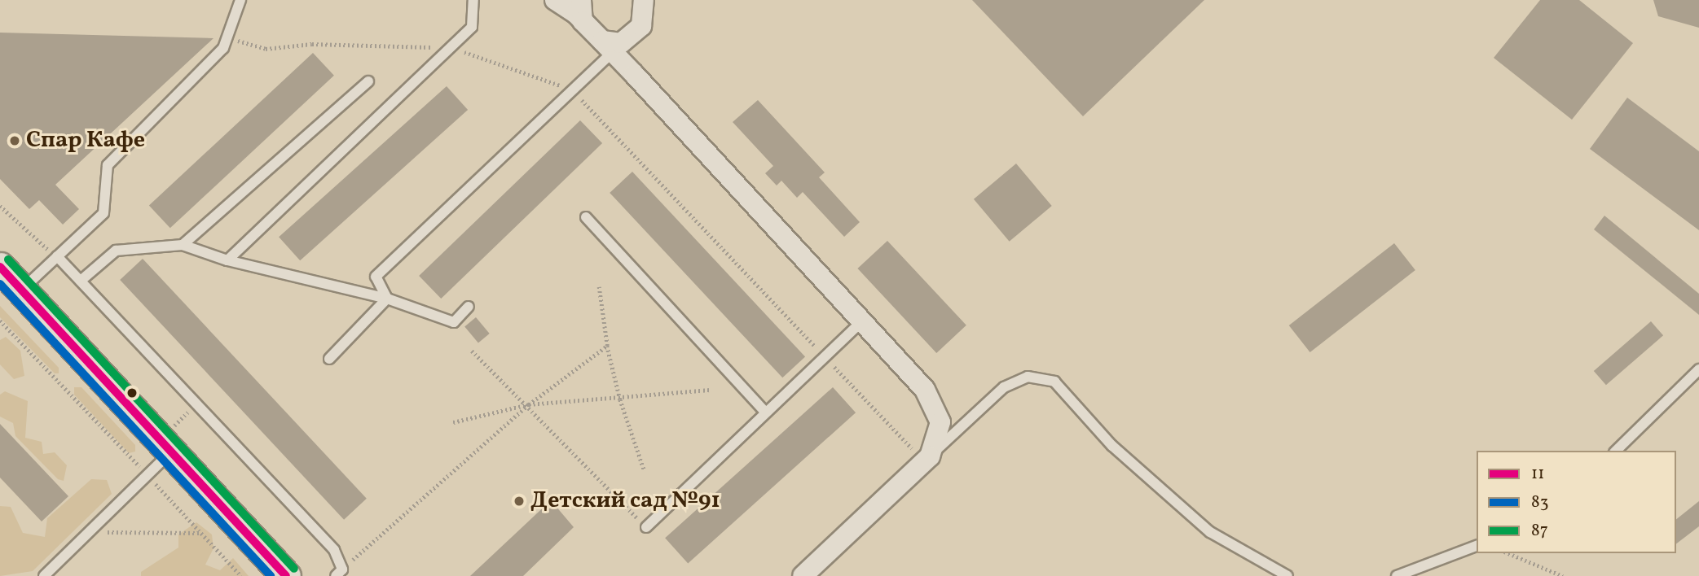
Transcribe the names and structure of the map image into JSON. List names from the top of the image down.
{
  "places": ["Спар Кафе", "Детский сад №91"],
  "lines": ["transit line 87", "transit line 11", "transit line 83"],
  "legend": ["11", "83", "87"]
}
